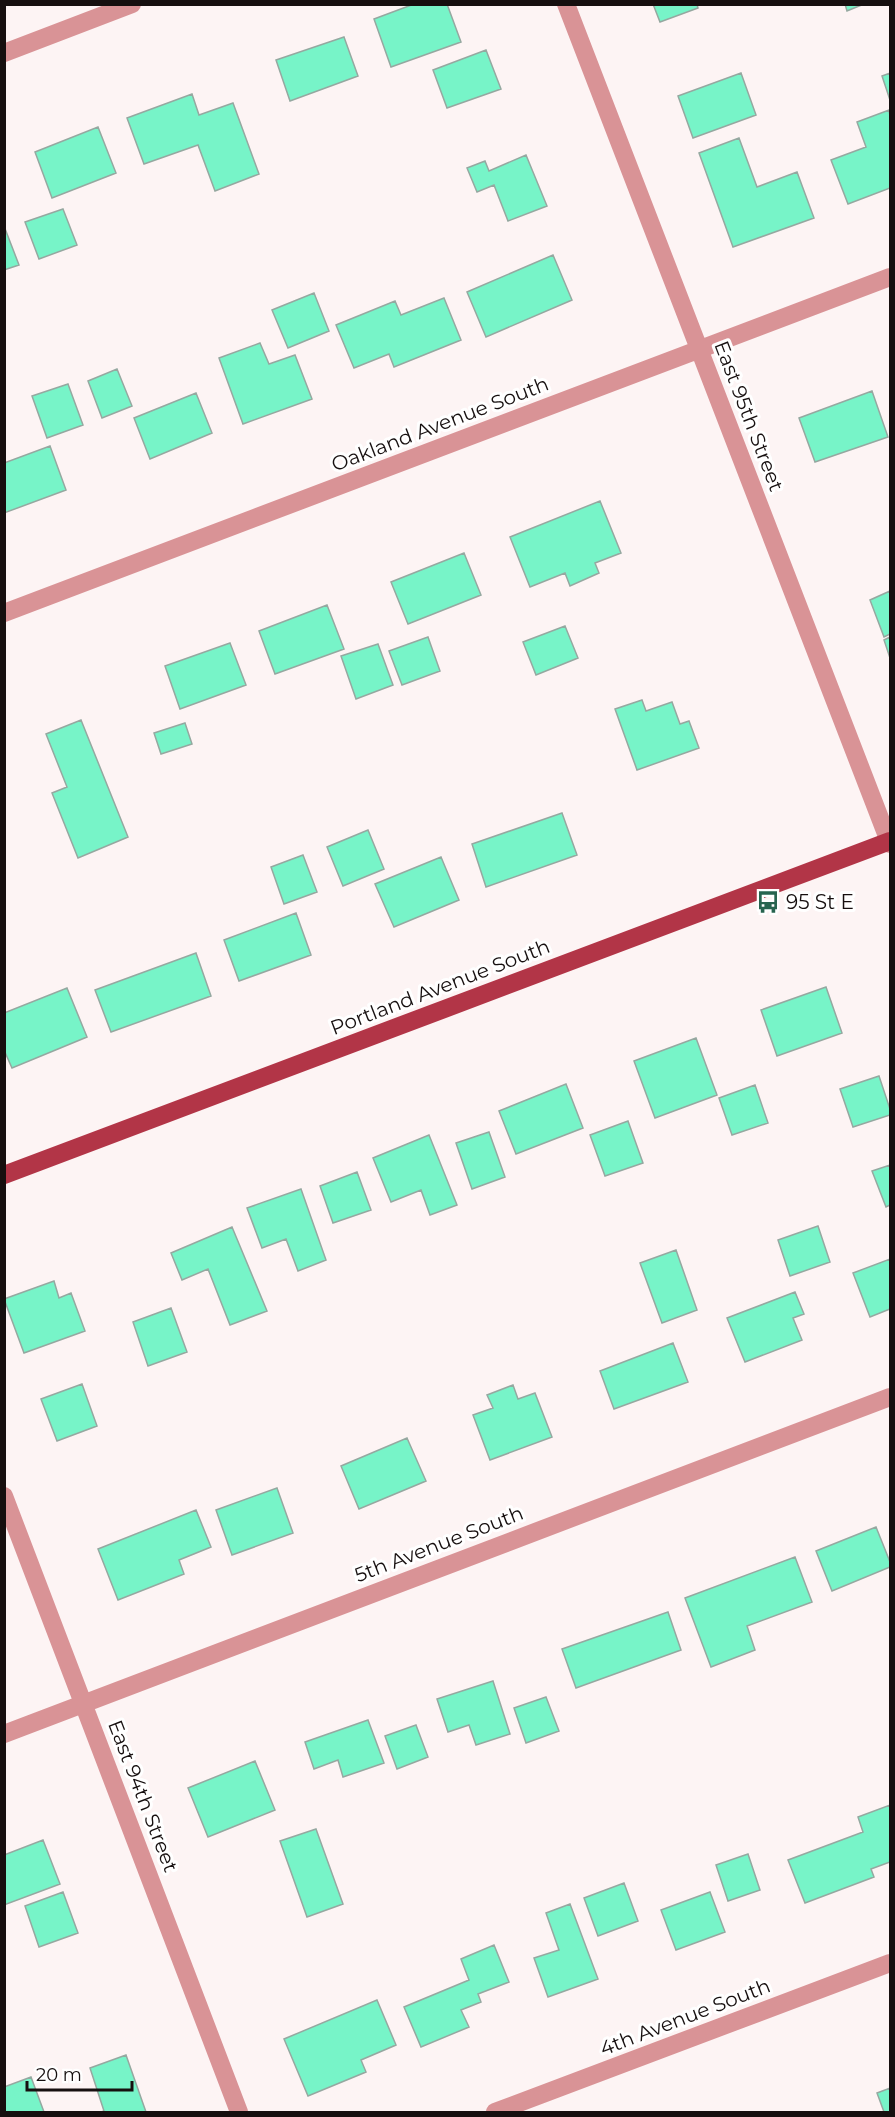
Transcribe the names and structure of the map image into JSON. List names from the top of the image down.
{
  "streets": {
    "main road": ["Portland Avenue South"],
    "street": [
      "East 95th Street",
      "Oakland Avenue South",
      "5th Avenue South",
      "East 94th Street",
      "4th Avenue South"
    ]
  },
  "crossings": [
    ["East 95th Street", "Oakland Avenue South"],
    ["East 95th Street", "Portland Avenue South"],
    ["5th Avenue South", "East 94th Street"]
  ],
  "places": {
    "bus stop": ["95 St E"]
  },
  "scale_bar": "20 m"
}
